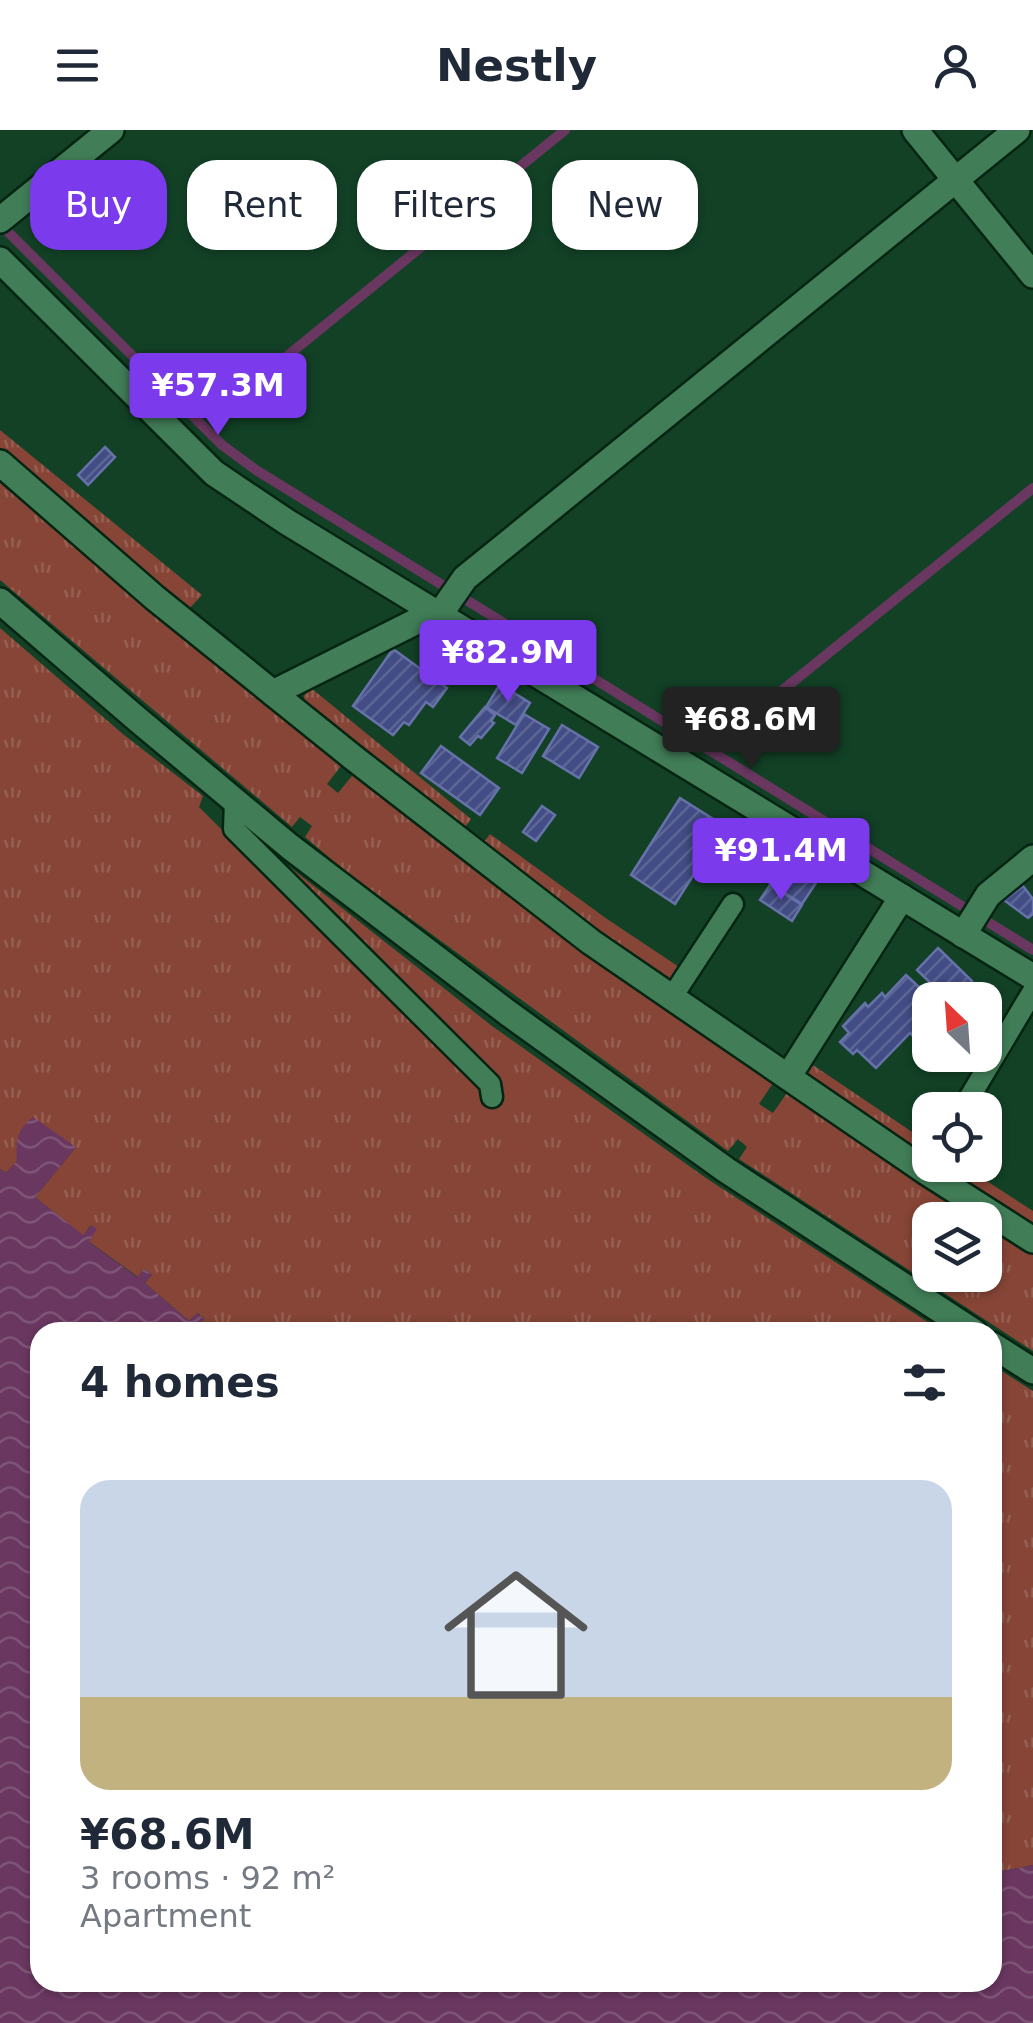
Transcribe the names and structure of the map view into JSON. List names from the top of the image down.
{
  "north": "top left",
  "page": {
    "header": "Nestly",
    "chip": [
      "Buy",
      "Rent",
      "Filters",
      "New"
    ],
    "price": [
      "¥57.3M",
      "¥82.9M",
      "¥68.6M",
      "¥91.4M"
    ],
    "heading": "4 homes",
    "list": [
      {
        "name": "¥68.6M",
        "note": "3 rooms · 92 m² · Apartment"
      }
    ]
  }
}
